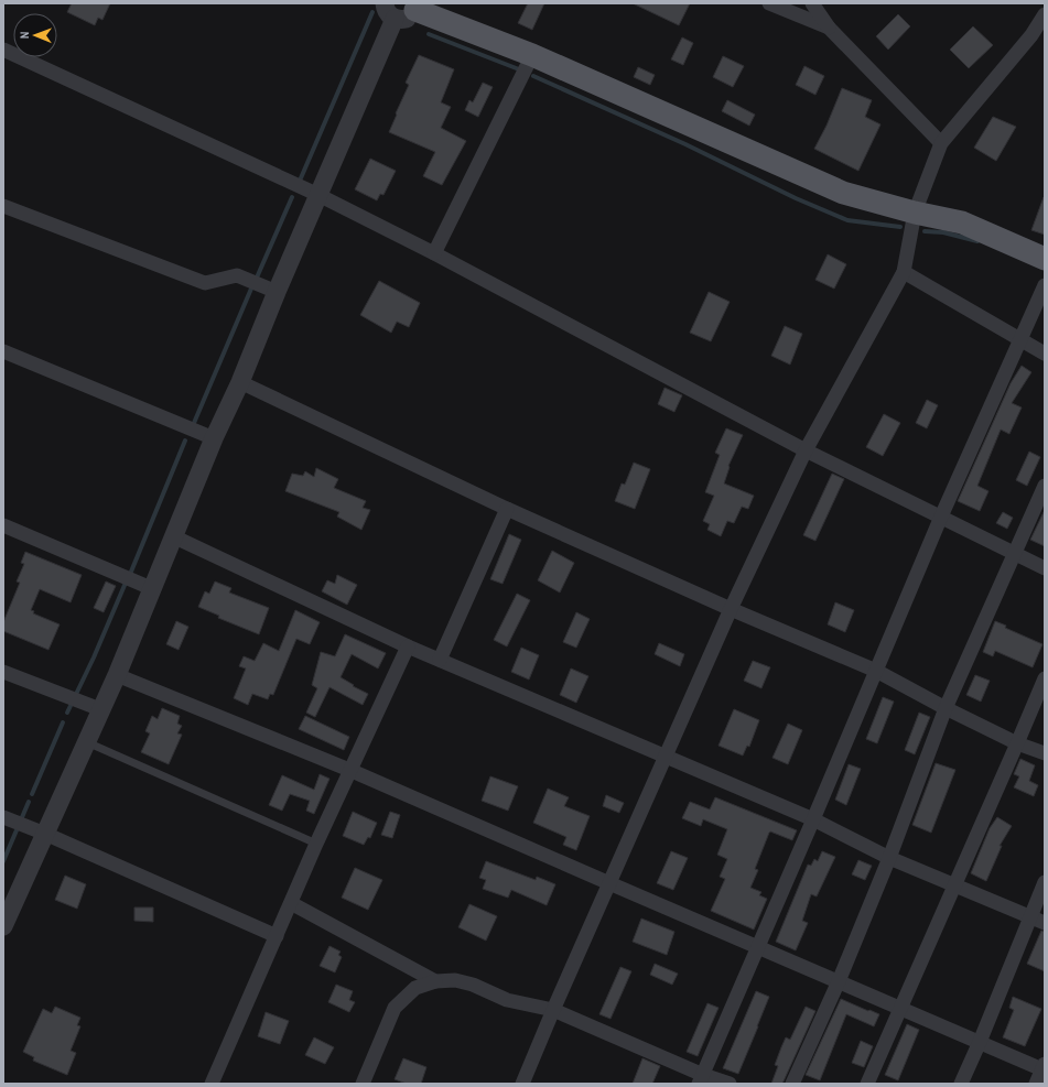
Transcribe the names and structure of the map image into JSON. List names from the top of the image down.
{
  "north": "left"
}
